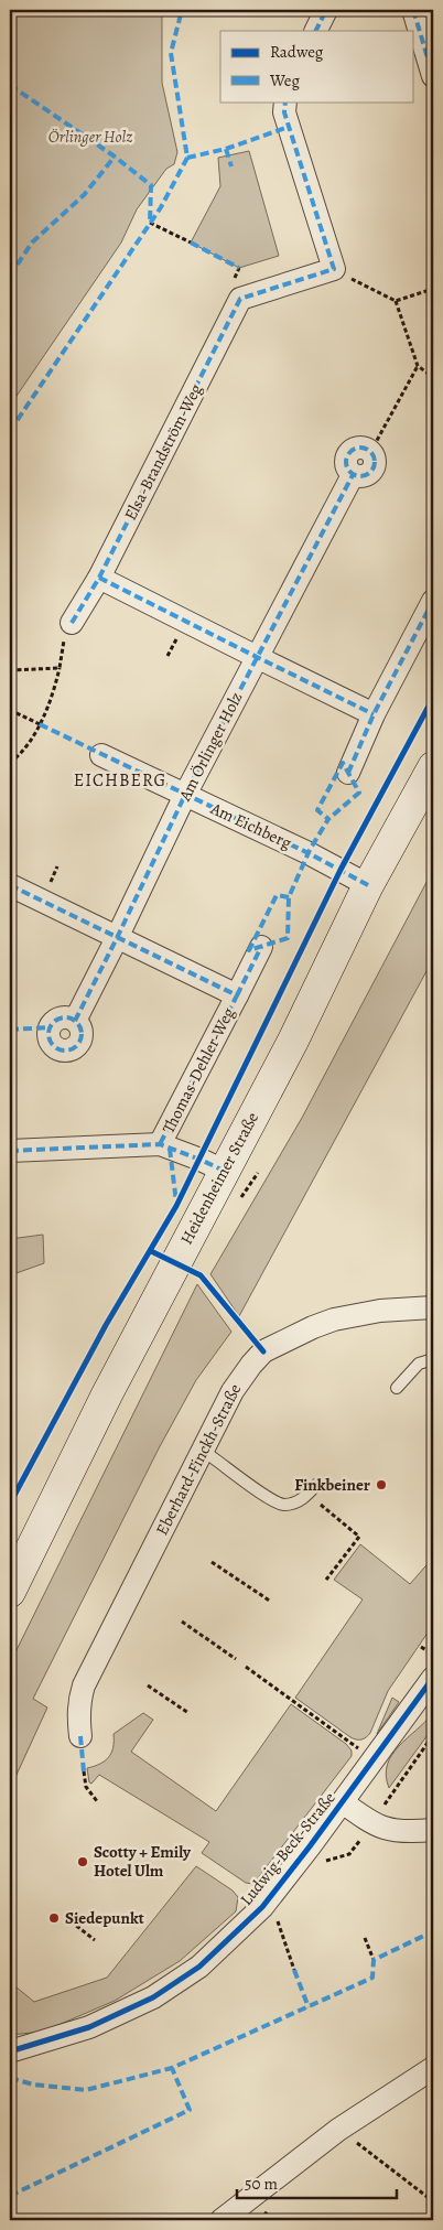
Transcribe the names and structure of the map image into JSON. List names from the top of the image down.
{
  "streets": {
    "main road": ["Heidenheimer Straße"],
    "street": [
      "Elsa-Brandström-Weg",
      "Am Örlinger Holz",
      "Am Eichberg",
      "Thomas-Dehler-Weg",
      "Eberhard-Finckh-Straße",
      "Ludwig-Beck-Straße"
    ]
  },
  "crossings": [
    ["Am Örlinger Holz", "Am Eichberg"],
    ["Am Örlinger Holz", "Thomas-Dehler-Weg"],
    ["Am Eichberg", "Heidenheimer Straße"],
    ["Thomas-Dehler-Weg", "Heidenheimer Straße"]
  ],
  "districts": ["EICHBERG"],
  "parks": ["Örlinger Holz"],
  "places": ["Finkbeiner", "Scotty + Emily Hotel Ulm", "Siedepunkt"],
  "legend": ["Radweg", "Weg"],
  "scale_bar": "50 m"
}
